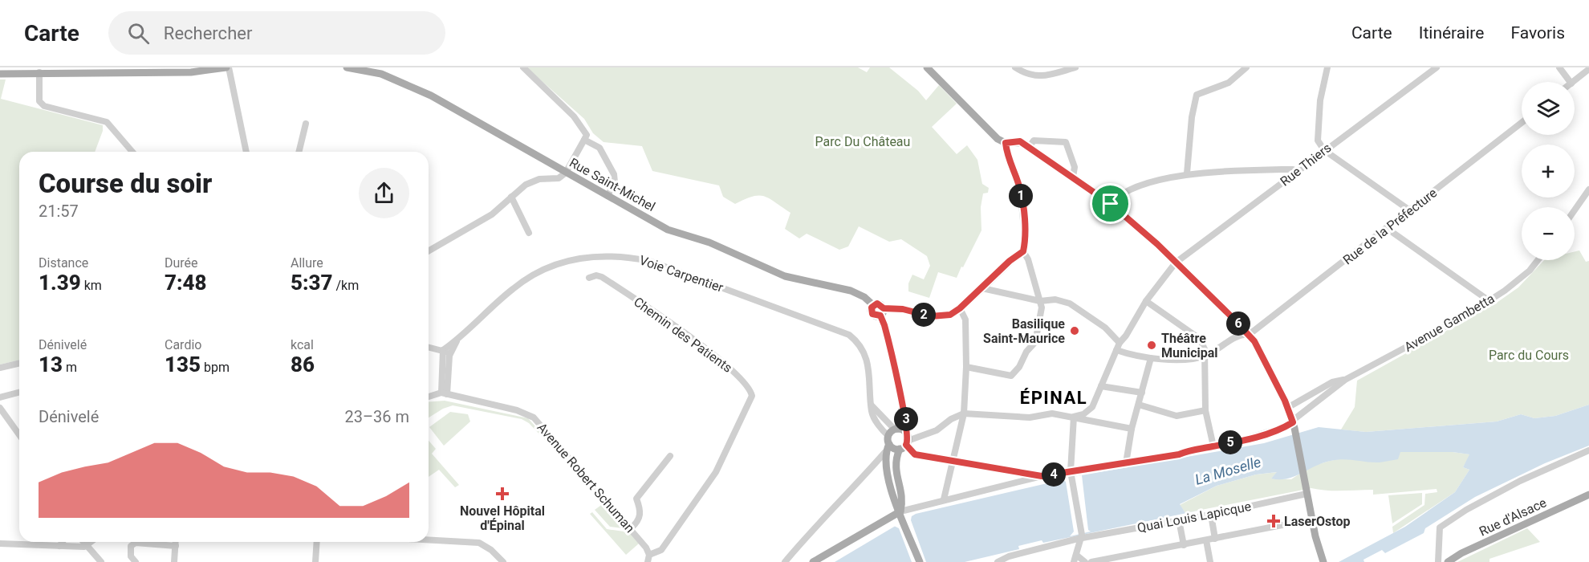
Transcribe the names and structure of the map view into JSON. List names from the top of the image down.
{
  "streets": {
    "main road": ["Rue Saint-Michel", "Rue d'Alsace"],
    "street": [
      "Rue Thiers",
      "Rue de la Préfecture",
      "Voie Carpentier",
      "Avenue Gambetta",
      "Chemin des Patients",
      "Avenue Robert Schuman",
      "Quai Louis Lapicque"
    ]
  },
  "crossings": [
    ["Voie Carpentier", "Avenue Robert Schuman"],
    ["Chemin des Patients", "Avenue Robert Schuman"]
  ],
  "districts": ["ÉPINAL"],
  "water": ["La Moselle"],
  "parks": ["Parc Du Château", "Parc du Cours"],
  "places": {
    "other": ["Basilique Saint-Maurice", "Théâtre Municipal"],
    "health": ["Nouvel Hôpital d'Épinal", "LaserOstop"]
  },
  "page": {
    "header": "Carte",
    "search": "Rechercher",
    "nav": ["Carte", "Itinéraire", "Favoris"],
    "map_buttons": ["+", "−"],
    "heading": ["Course du soir", "21:57"],
    "pins": [
      "1",
      "2",
      "6",
      "3",
      "5",
      "4"
    ],
    "stats": [
      ["Distance", "1.39 km"],
      ["Durée", "7:48"],
      ["Allure", "5:37 /km"],
      ["Dénivelé", "13 m"],
      ["Cardio", "135 bpm"],
      ["kcal", "86"]
    ],
    "chart": ["Dénivelé", "23–36 m"]
  }
}
